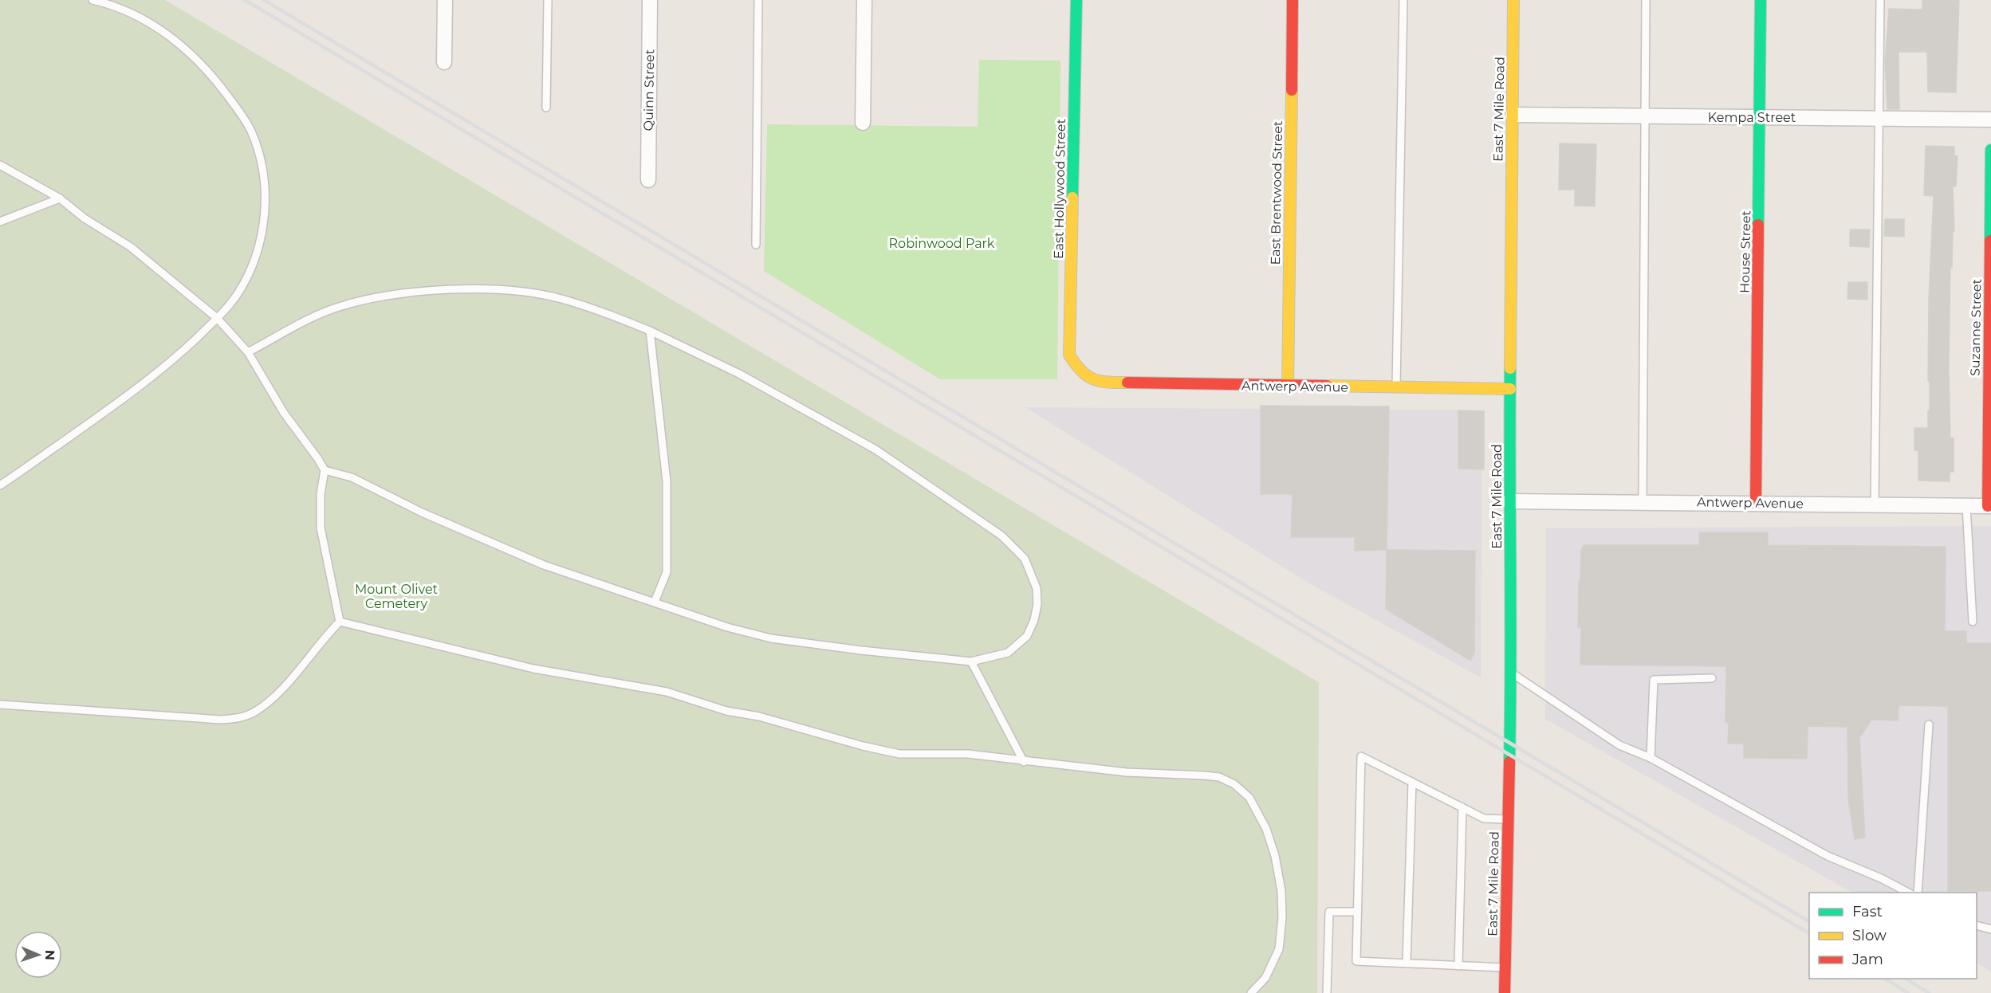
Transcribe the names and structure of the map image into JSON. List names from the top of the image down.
{
  "streets": {
    "street": [
      "Quinn Street",
      "East 7 Mile Road",
      "Kempa Street",
      "East Hollywood Street",
      "East Brentwood Street",
      "House Street",
      "Suzanne Street",
      "Antwerp Avenue"
    ]
  },
  "crossings": [
    ["East 7 Mile Road", "Kempa Street"],
    ["East 7 Mile Road", "Antwerp Avenue"],
    ["Kempa Street", "House Street"],
    ["East Hollywood Street", "Antwerp Avenue"],
    ["East Brentwood Street", "Antwerp Avenue"],
    ["House Street", "Antwerp Avenue"],
    ["Suzanne Street", "Antwerp Avenue"]
  ],
  "parks": ["Robinwood Park", "Mount Olivet Cemetery"],
  "legend": ["Fast", "Slow", "Jam"],
  "north": "right"
}
